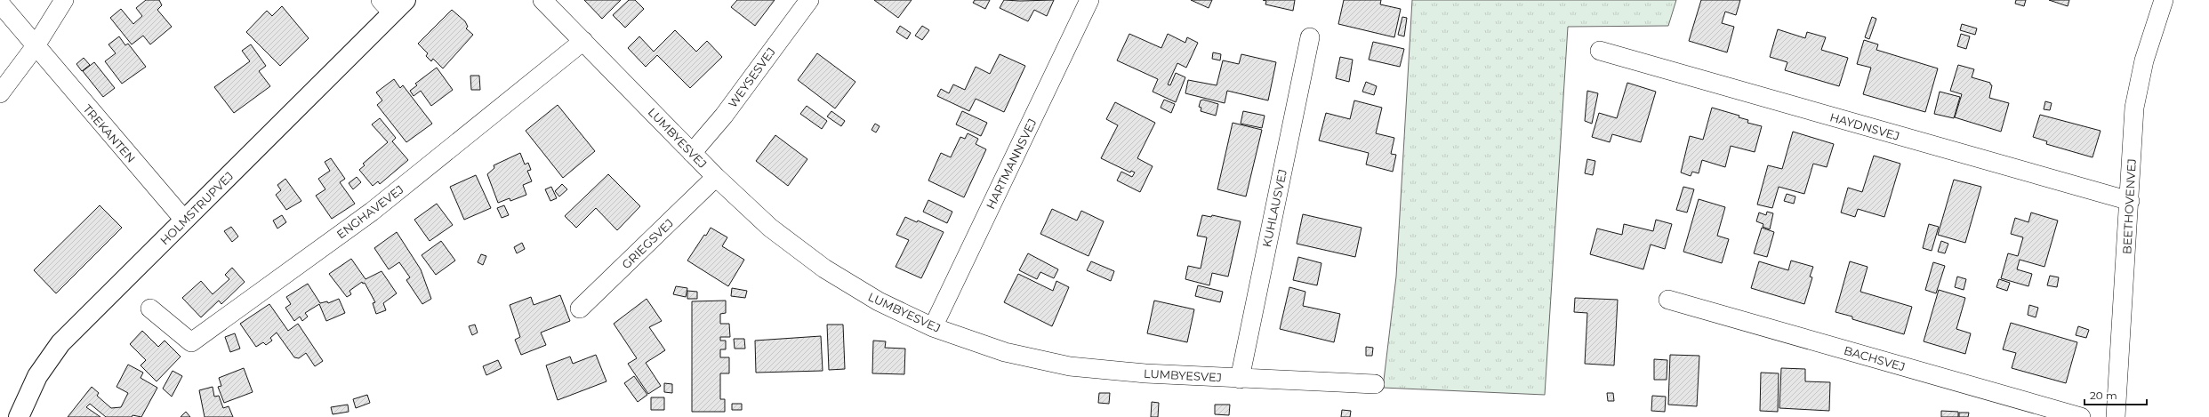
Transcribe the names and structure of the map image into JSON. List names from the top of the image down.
{
  "streets": {
    "street": [
      "WEYSESVEJ",
      "HAYDNSVEJ",
      "TREKANTEN",
      "LUMBYESVEJ",
      "HARTMANNSVEJ",
      "BEETHOVENVEJ",
      "HOLMSTRUPVEJ",
      "KUHLAUSVEJ",
      "ENGHAVEVEJ",
      "GRIEGSVEJ",
      "BACHSVEJ"
    ]
  },
  "crossings": [
    ["WEYSESVEJ", "LUMBYESVEJ"],
    ["HAYDNSVEJ", "BEETHOVENVEJ"],
    ["TREKANTEN", "HOLMSTRUPVEJ"],
    ["LUMBYESVEJ", "HARTMANNSVEJ"],
    ["LUMBYESVEJ", "KUHLAUSVEJ"],
    ["LUMBYESVEJ", "ENGHAVEVEJ"],
    ["LUMBYESVEJ", "GRIEGSVEJ"]
  ],
  "scale_bar": "20 m"
}
